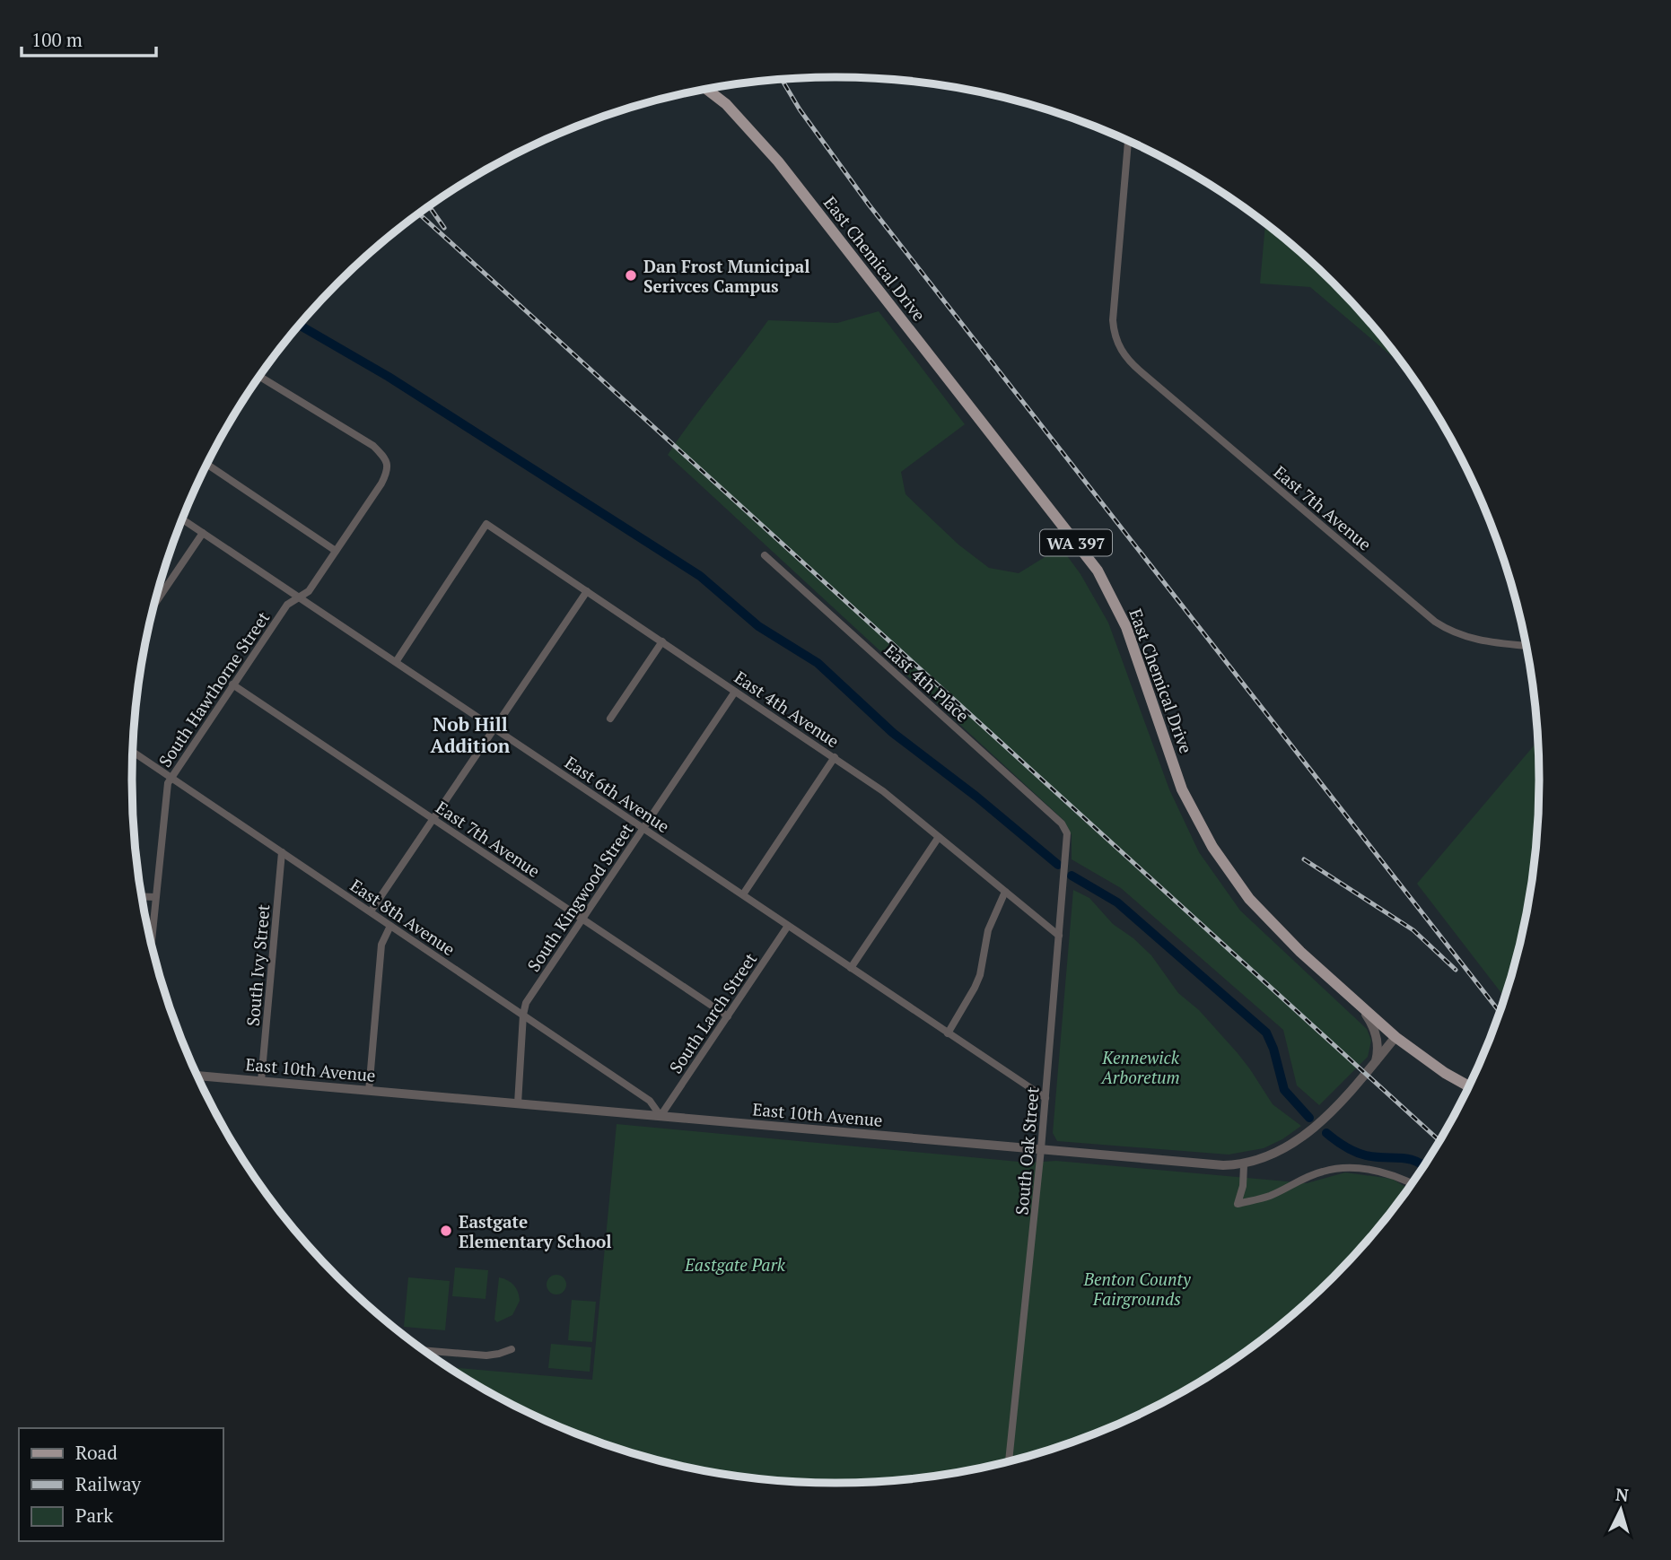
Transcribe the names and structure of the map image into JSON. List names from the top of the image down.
{
  "streets": {
    "main road": ["East Chemical Drive", "WA 397"],
    "street": [
      "East 7th Avenue",
      "East 4th Place",
      "South Hawthorne Street",
      "East 4th Avenue",
      "East 6th Avenue",
      "South Kingwood Street",
      "East 8th Avenue",
      "South Ivy Street",
      "South Larch Street",
      "East 10th Avenue",
      "South Oak Street"
    ]
  },
  "crossings": [
    ["East Chemical Drive", "East 10th Avenue"],
    ["East 7th Avenue", "South Hawthorne Street"],
    ["East 7th Avenue", "South Kingwood Street"],
    ["East 7th Avenue", "South Larch Street"],
    ["East 4th Place", "South Oak Street"],
    ["South Hawthorne Street", "East 6th Avenue"],
    ["South Hawthorne Street", "East 8th Avenue"],
    ["East 4th Avenue", "East 6th Avenue"],
    ["East 4th Avenue", "South Kingwood Street"],
    ["East 4th Avenue", "South Oak Street"],
    ["East 6th Avenue", "South Kingwood Street"],
    ["East 6th Avenue", "South Larch Street"],
    ["East 6th Avenue", "South Oak Street"],
    ["South Kingwood Street", "East 8th Avenue"],
    ["South Kingwood Street", "East 10th Avenue"],
    ["East 8th Avenue", "South Ivy Street"],
    ["East 8th Avenue", "South Larch Street"],
    ["East 8th Avenue", "East 10th Avenue"],
    ["South Ivy Street", "East 10th Avenue"],
    ["South Larch Street", "East 10th Avenue"],
    ["East 10th Avenue", "South Oak Street"]
  ],
  "districts": ["Nob Hill Addition"],
  "parks": ["Kennewick Arboretum", "Eastgate Park", "Benton County Fairgrounds"],
  "places": ["Dan Frost Municipal Serivces Campus", "Eastgate Elementary School"],
  "legend": ["Road", "Railway", "Park"],
  "scale_bar": "100 m",
  "north": "top"
}
